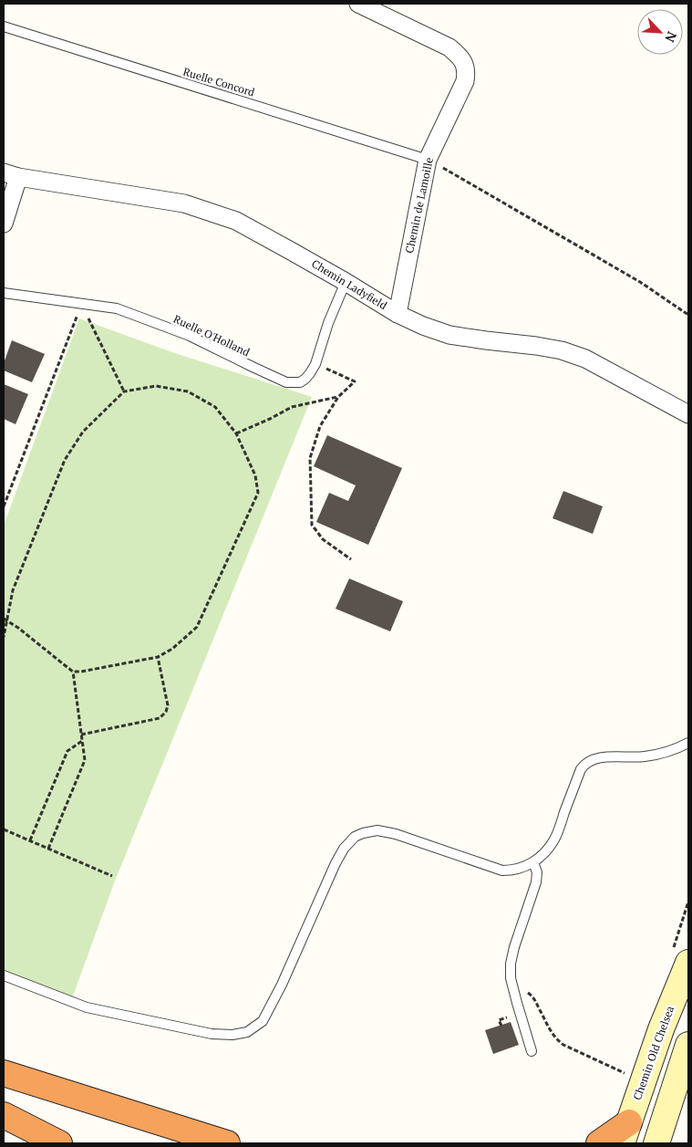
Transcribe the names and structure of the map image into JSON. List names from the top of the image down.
{
  "streets": {
    "street": ["Chemin de Lamoille", "Chemin Ladyfield", "Chemin Old Chelsea"],
    "lane": ["Ruelle Concord", "Ruelle O'Holland"]
  },
  "crossings": [
    ["Ruelle Concord", "Chemin de Lamoille"],
    ["Chemin de Lamoille", "Chemin Ladyfield"],
    ["Chemin Ladyfield", "Ruelle O'Holland"]
  ],
  "north": "bottom right"
}
